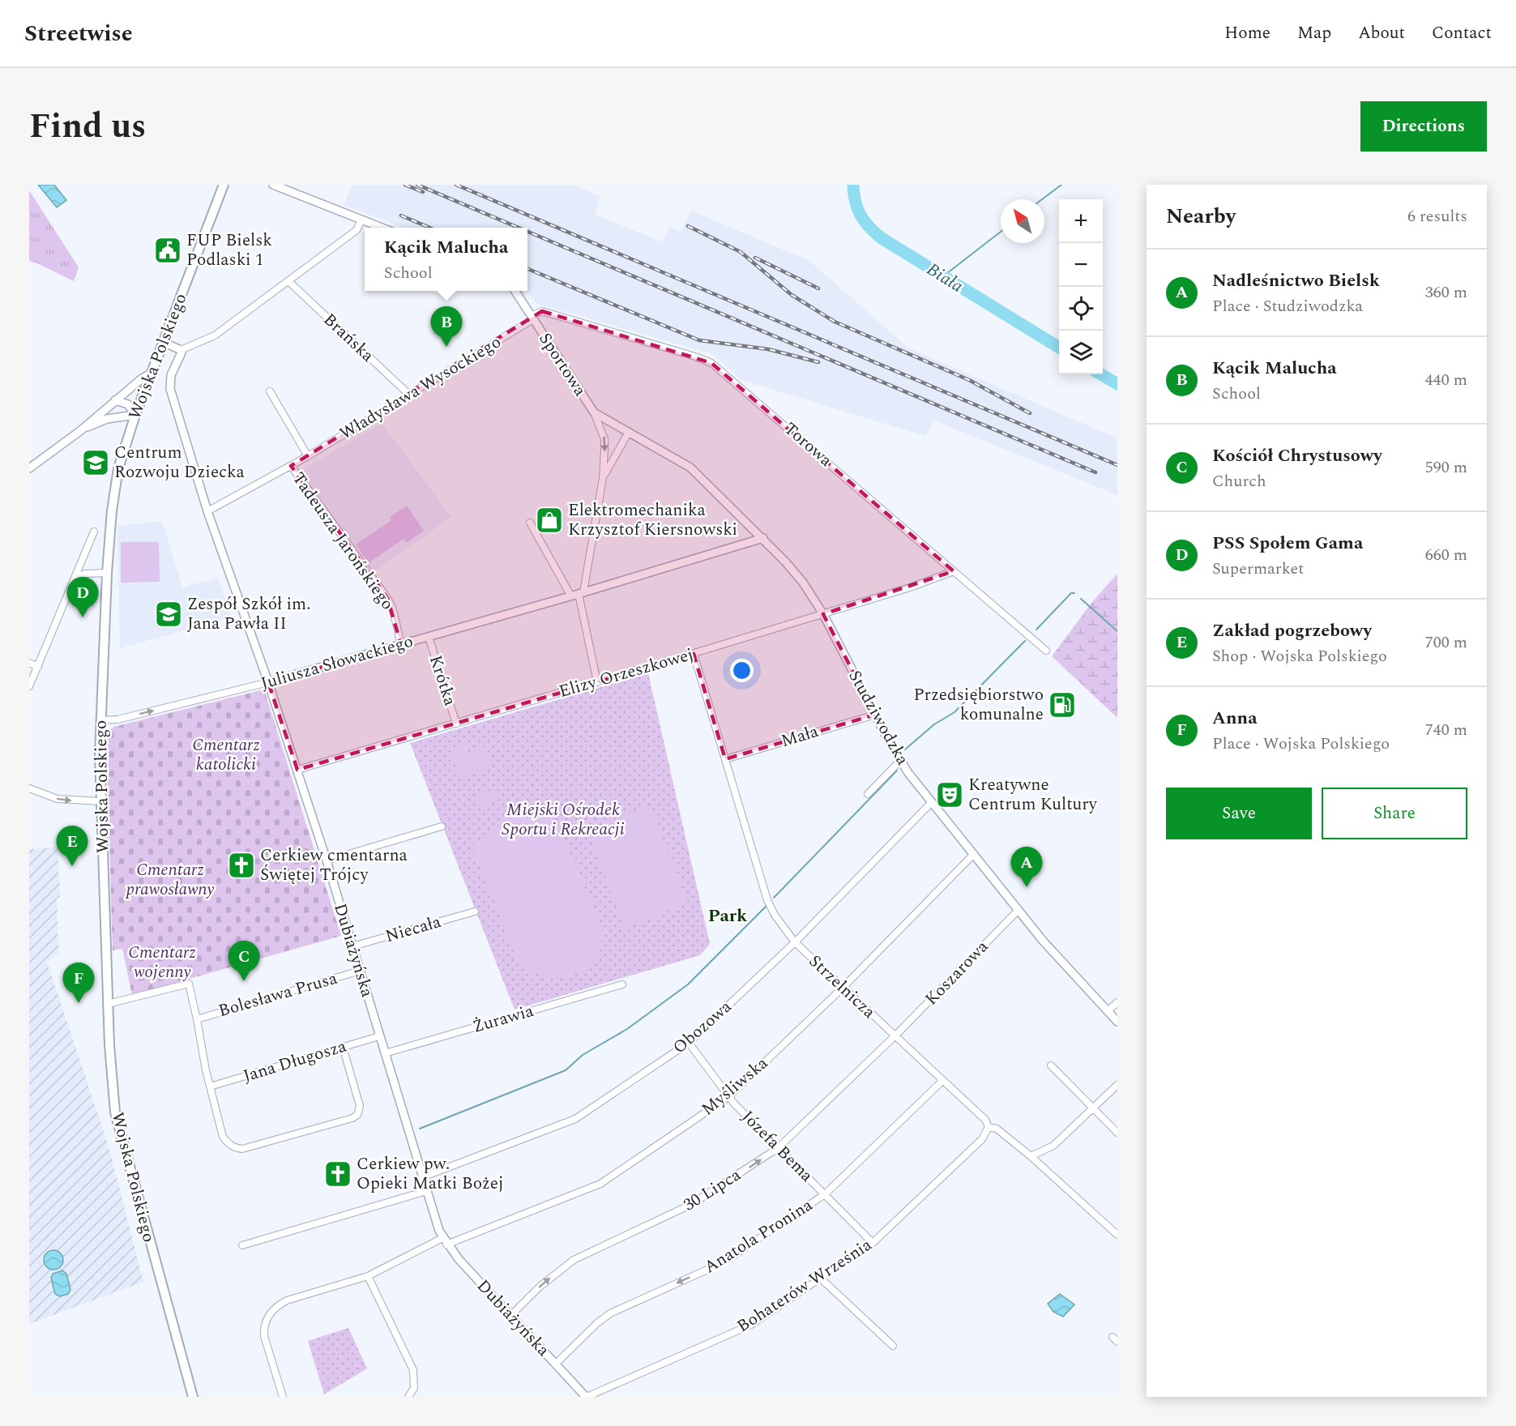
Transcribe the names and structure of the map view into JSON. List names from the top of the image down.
{
  "streets": {
    "main road": ["Wojska Polskiego"],
    "street": [
      "Brańska",
      "Sportowa",
      "Władysława Wysockiego",
      "Torowa",
      "Tadeusza Jarońskiego",
      "Juliusza Słowackiego",
      "Elizy Orzeszkowej",
      "Krótka",
      "Studziwodzka",
      "Mała",
      "Niecała",
      "Dubiażyńska",
      "Koszarowa",
      "Strzelnicza",
      "Bolesława Prusa",
      "Żurawia",
      "Obozowa",
      "Jana Długosza",
      "Myśliwska",
      "Józefa Bema",
      "30 Lipca",
      "Anatola Pronina",
      "Bohaterów Września"
    ]
  },
  "crossings": [
    ["Brańska", "Władysława Wysockiego"],
    ["Wojska Polskiego", "Juliusza Słowackiego"],
    ["Wojska Polskiego", "Bolesława Prusa"],
    ["Sportowa", "Władysława Wysockiego"],
    ["Sportowa", "Torowa"],
    ["Sportowa", "Juliusza Słowackiego"],
    ["Sportowa", "Elizy Orzeszkowej"],
    ["Sportowa", "Studziwodzka"],
    ["Władysława Wysockiego", "Torowa"],
    ["Władysława Wysockiego", "Tadeusza Jarońskiego"],
    ["Władysława Wysockiego", "Dubiażyńska"],
    ["Torowa", "Elizy Orzeszkowej"],
    ["Tadeusza Jarońskiego", "Juliusza Słowackiego"],
    ["Juliusza Słowackiego", "Krótka"],
    ["Juliusza Słowackiego", "Studziwodzka"],
    ["Juliusza Słowackiego", "Dubiażyńska"],
    ["Elizy Orzeszkowej", "Krótka"],
    ["Elizy Orzeszkowej", "Studziwodzka"],
    ["Elizy Orzeszkowej", "Dubiażyńska"],
    ["Elizy Orzeszkowej", "Strzelnicza"],
    ["Studziwodzka", "Mała"],
    ["Studziwodzka", "Koszarowa"],
    ["Studziwodzka", "Obozowa"],
    ["Studziwodzka", "Myśliwska"],
    ["Mała", "Strzelnicza"],
    ["Niecała", "Dubiażyńska"],
    ["Dubiażyńska", "Bolesława Prusa"],
    ["Dubiażyńska", "Żurawia"],
    ["Dubiażyńska", "Obozowa"],
    ["Dubiażyńska", "Jana Długosza"],
    ["Dubiażyńska", "Myśliwska"],
    ["Dubiażyńska", "30 Lipca"],
    ["Dubiażyńska", "Anatola Pronina"],
    ["Dubiażyńska", "Bohaterów Września"],
    ["Koszarowa", "Strzelnicza"],
    ["Koszarowa", "30 Lipca"],
    ["Strzelnicza", "Obozowa"],
    ["Strzelnicza", "Myśliwska"],
    ["Strzelnicza", "30 Lipca"],
    ["Strzelnicza", "Anatola Pronina"],
    ["Strzelnicza", "Bohaterów Września"],
    ["Bolesława Prusa", "Jana Długosza"],
    ["Obozowa", "Józefa Bema"],
    ["Myśliwska", "Józefa Bema"],
    ["Józefa Bema", "30 Lipca"],
    ["Józefa Bema", "Anatola Pronina"],
    ["Józefa Bema", "Bohaterów Września"]
  ],
  "one_way": ["30 Lipca", "Anatola Pronina"],
  "districts": ["Park"],
  "water": ["Biała"],
  "parks": [
    "Cmentarz katolicki",
    "Miejski Ośrodek Sportu i Rekreacji",
    "Cmentarz prawosławny",
    "Cmentarz wojenny"
  ],
  "places": {
    "public building": ["FUP Bielsk Podlaski 1"],
    "school or university": ["Centrum Rozwoju Dziecka", "Zespół Szkół im. Jana Pawła II"],
    "shop": ["Elektromechanika Krzysztof Kiersnowski"],
    "fuel station": ["Przedsiębiorstwo komunalne"],
    "theatre": ["Kreatywne Centrum Kultury"],
    "church": ["Cerkiew cmentarna Świętej Trójcy", "Cerkiew pw. Opieki Matki Bożej"]
  },
  "north": "top left",
  "page": {
    "header": "Streetwise",
    "nav": [
      "Home",
      "Map",
      "About",
      "Contact"
    ],
    "title": "Find us",
    "buttons": [
      "Directions",
      ["Save", "Share"]
    ],
    "heading": ["Nearby", "6 results"],
    "map_buttons": ["+", "−"],
    "popup": ["Kącik Malucha", "School"],
    "list": [
      {
        "mark": "A",
        "name": "Nadleśnictwo Bielsk",
        "note": "Place · Studziwodzka",
        "value": "360 m"
      },
      {
        "mark": "B",
        "name": "Kącik Malucha",
        "note": "School",
        "value": "440 m"
      },
      {
        "mark": "C",
        "name": "Kościół Chrystusowy",
        "note": "Church",
        "value": "590 m"
      },
      {
        "mark": "D",
        "name": "PSS Społem Gama",
        "note": "Supermarket",
        "value": "660 m"
      },
      {
        "mark": "E",
        "name": "Zakład pogrzebowy",
        "note": "Shop · Wojska Polskiego",
        "value": "700 m"
      },
      {
        "mark": "F",
        "name": "Anna",
        "note": "Place · Wojska Polskiego",
        "value": "740 m"
      }
    ],
    "pins": [
      "B",
      "D",
      "E",
      "A",
      "C",
      "F"
    ]
  }
}
